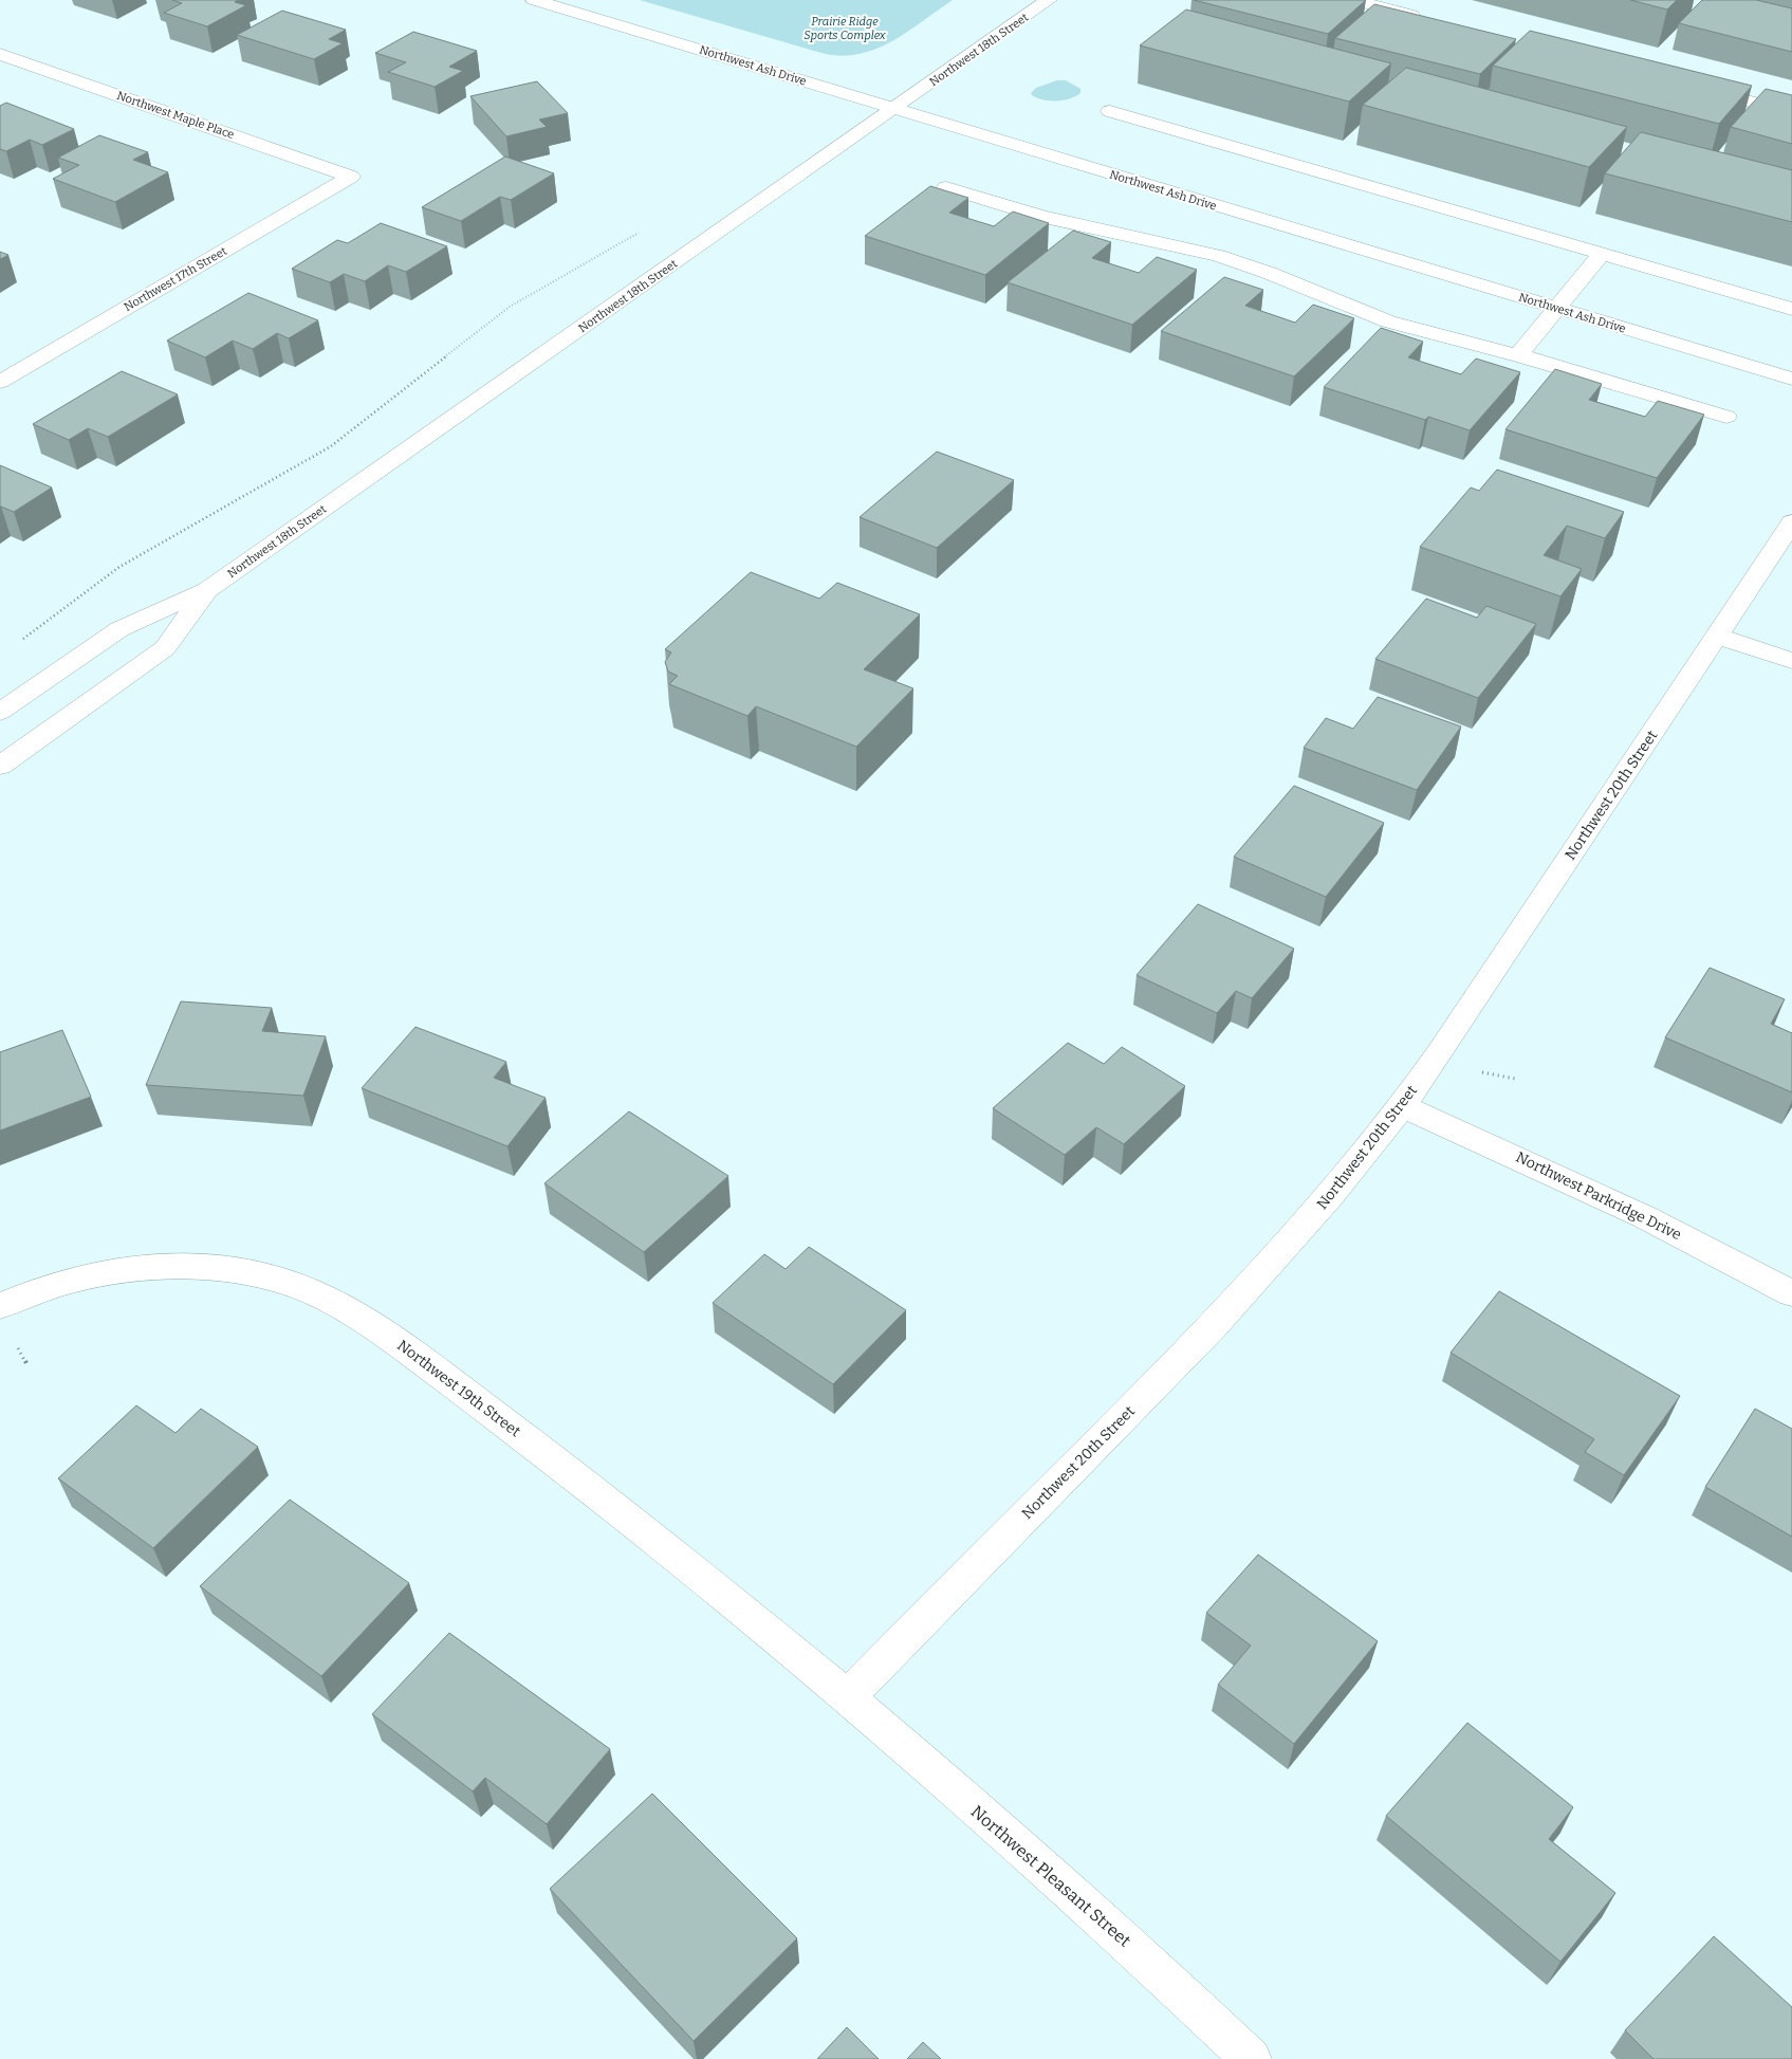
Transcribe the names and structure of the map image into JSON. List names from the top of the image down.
{
  "streets": {
    "street": [
      "Northwest 18th Street",
      "Northwest Ash Drive",
      "Northwest Maple Place",
      "Northwest 17th Street",
      "Northwest 20th Street",
      "Northwest Parkridge Drive",
      "Northwest 19th Street",
      "Northwest Pleasant Street"
    ]
  },
  "crossings": [
    ["Northwest 18th Street", "Northwest Ash Drive"],
    ["Northwest Maple Place", "Northwest 17th Street"],
    ["Northwest 20th Street", "Northwest Parkridge Drive"],
    ["Northwest 20th Street", "Northwest 19th Street"],
    ["Northwest 20th Street", "Northwest Pleasant Street"],
    ["Northwest 19th Street", "Northwest Pleasant Street"]
  ],
  "parks": ["Prairie Ridge Sports Complex"]
}
